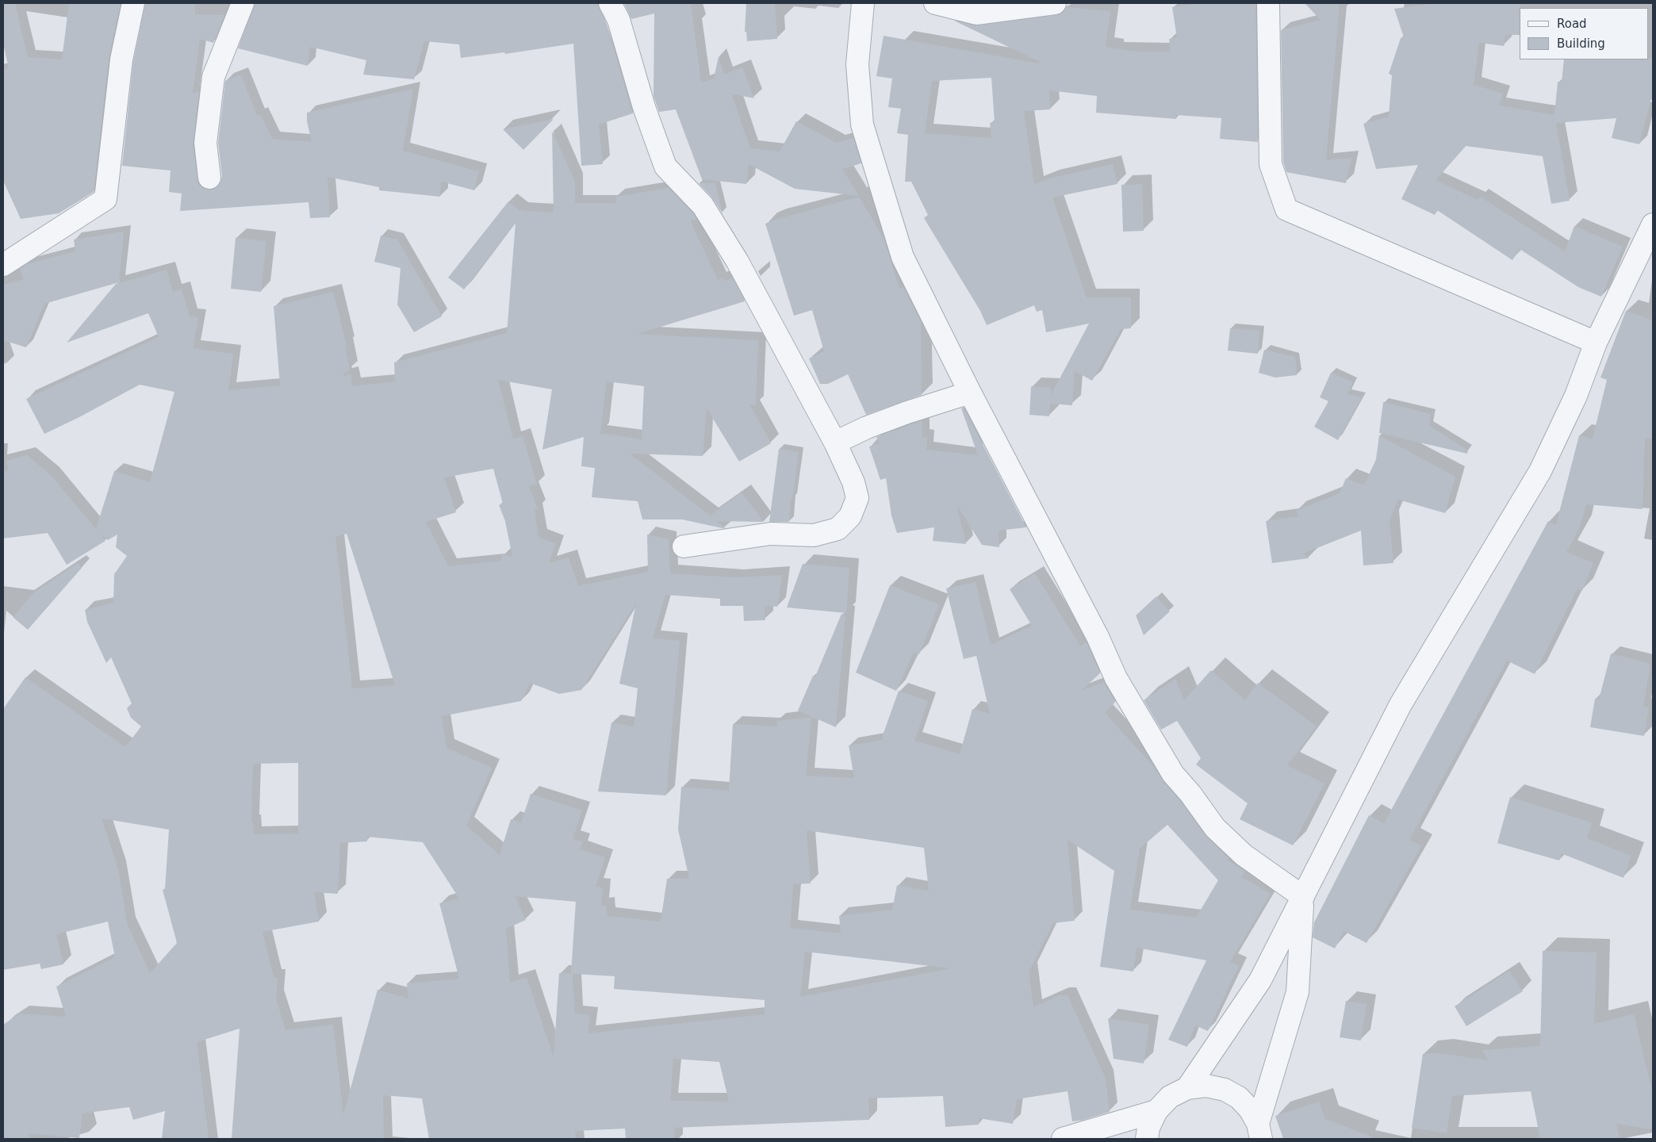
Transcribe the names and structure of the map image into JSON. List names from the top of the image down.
{
  "legend": ["Road", "Building"]
}
